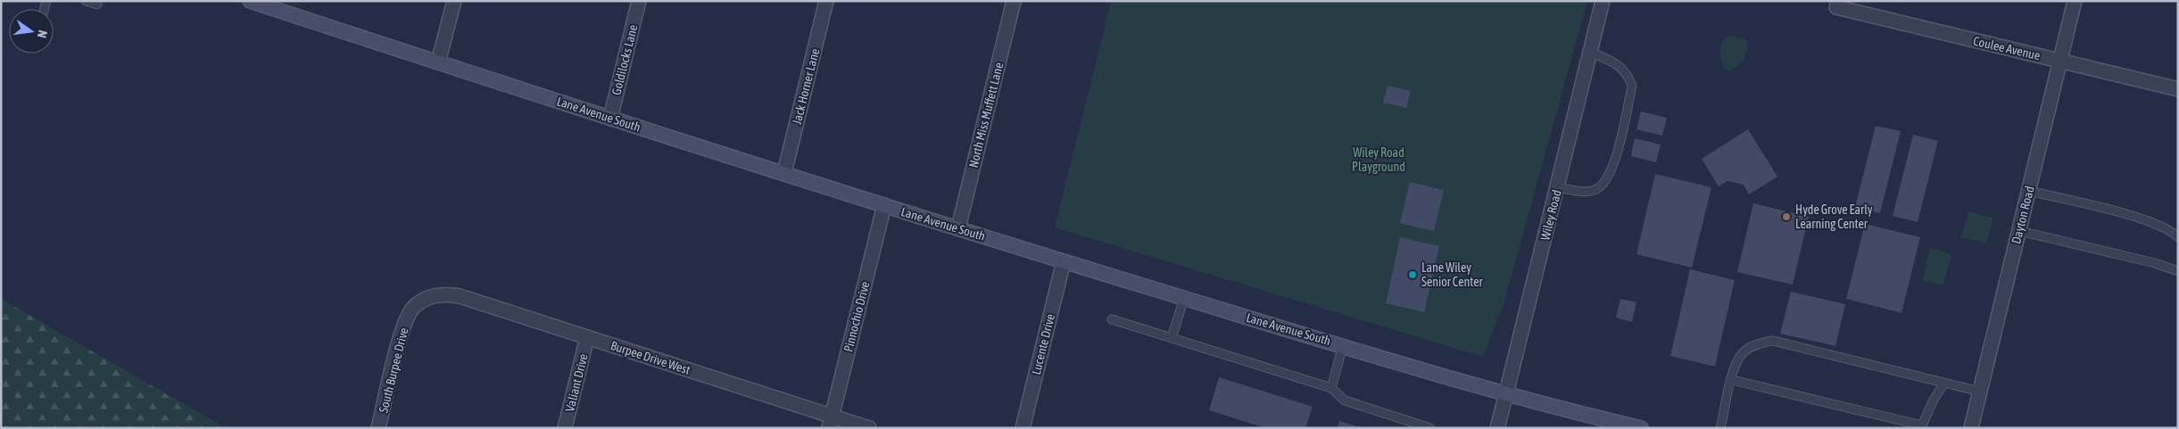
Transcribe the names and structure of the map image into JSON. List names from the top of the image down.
{
  "streets": {
    "main road": ["Lane Avenue South"],
    "street": [
      "Coulee Avenue",
      "Goldilocks Lane",
      "Jack Horner Lane",
      "North Miss Muffett Lane",
      "Wiley Road",
      "Dayton Road",
      "Pinnochio Drive",
      "Lucente Drive",
      "Burpee Drive West",
      "South Burpee Drive",
      "Valiant Drive"
    ]
  },
  "crossings": [
    ["Coulee Avenue", "Dayton Road"],
    ["Goldilocks Lane", "Lane Avenue South"],
    ["Jack Horner Lane", "Lane Avenue South"],
    ["Lane Avenue South", "North Miss Muffett Lane"],
    ["Lane Avenue South", "Wiley Road"],
    ["Lane Avenue South", "Pinnochio Drive"],
    ["Lane Avenue South", "Lucente Drive"],
    ["Pinnochio Drive", "Burpee Drive West"],
    ["Burpee Drive West", "South Burpee Drive"],
    ["Burpee Drive West", "Valiant Drive"]
  ],
  "parks": ["Wiley Road Playground"],
  "places": ["Hyde Grove Early Learning Center", "Lane Wiley Senior Center"],
  "north": "right"
}
